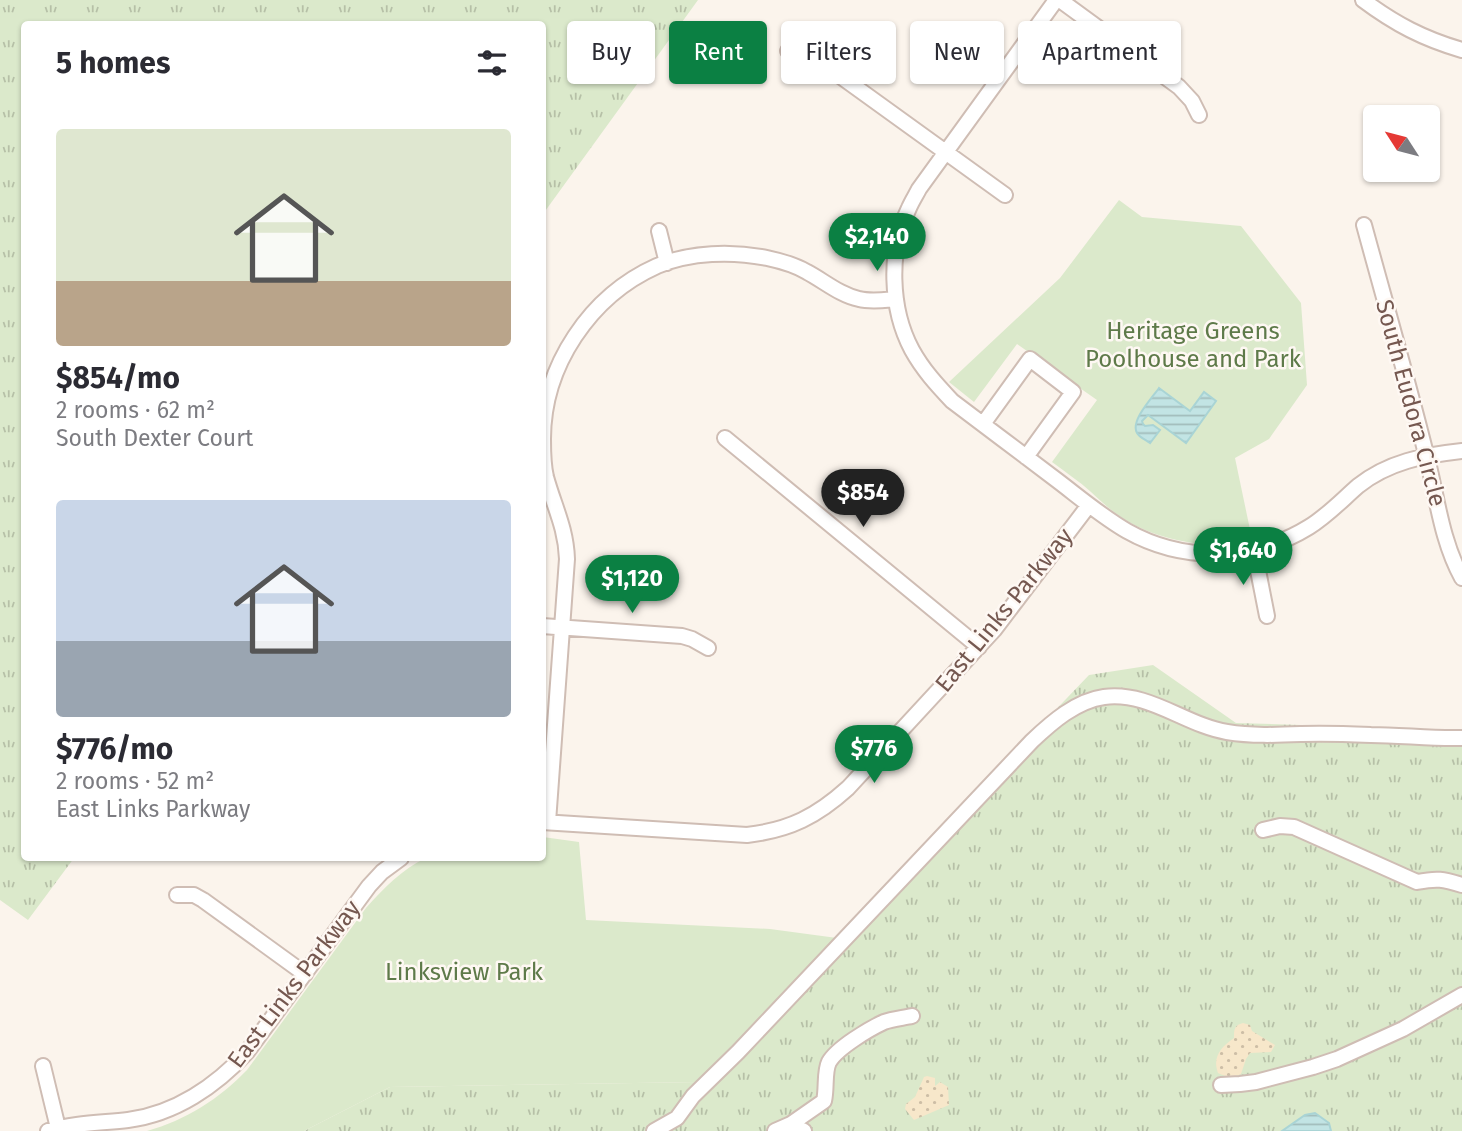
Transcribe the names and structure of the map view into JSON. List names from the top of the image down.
{
  "streets": {
    "street": ["South Eudora Circle", "East Links Parkway"]
  },
  "parks": ["Heritage Greens Poolhouse and Park", "Linksview Park"],
  "north": "top left",
  "page": {
    "chip": [
      "Buy",
      "Rent",
      "Filters",
      "New",
      "Apartment"
    ],
    "heading": "5 homes",
    "list": [
      {
        "name": "$854/mo",
        "note": "2 rooms · 62 m² · South Dexter Court"
      },
      {
        "name": "$776/mo",
        "note": "2 rooms · 52 m² · East Links Parkway"
      }
    ],
    "price": [
      "$2,140",
      "$854",
      "$1,640",
      "$1,120",
      "$776"
    ]
  }
}
